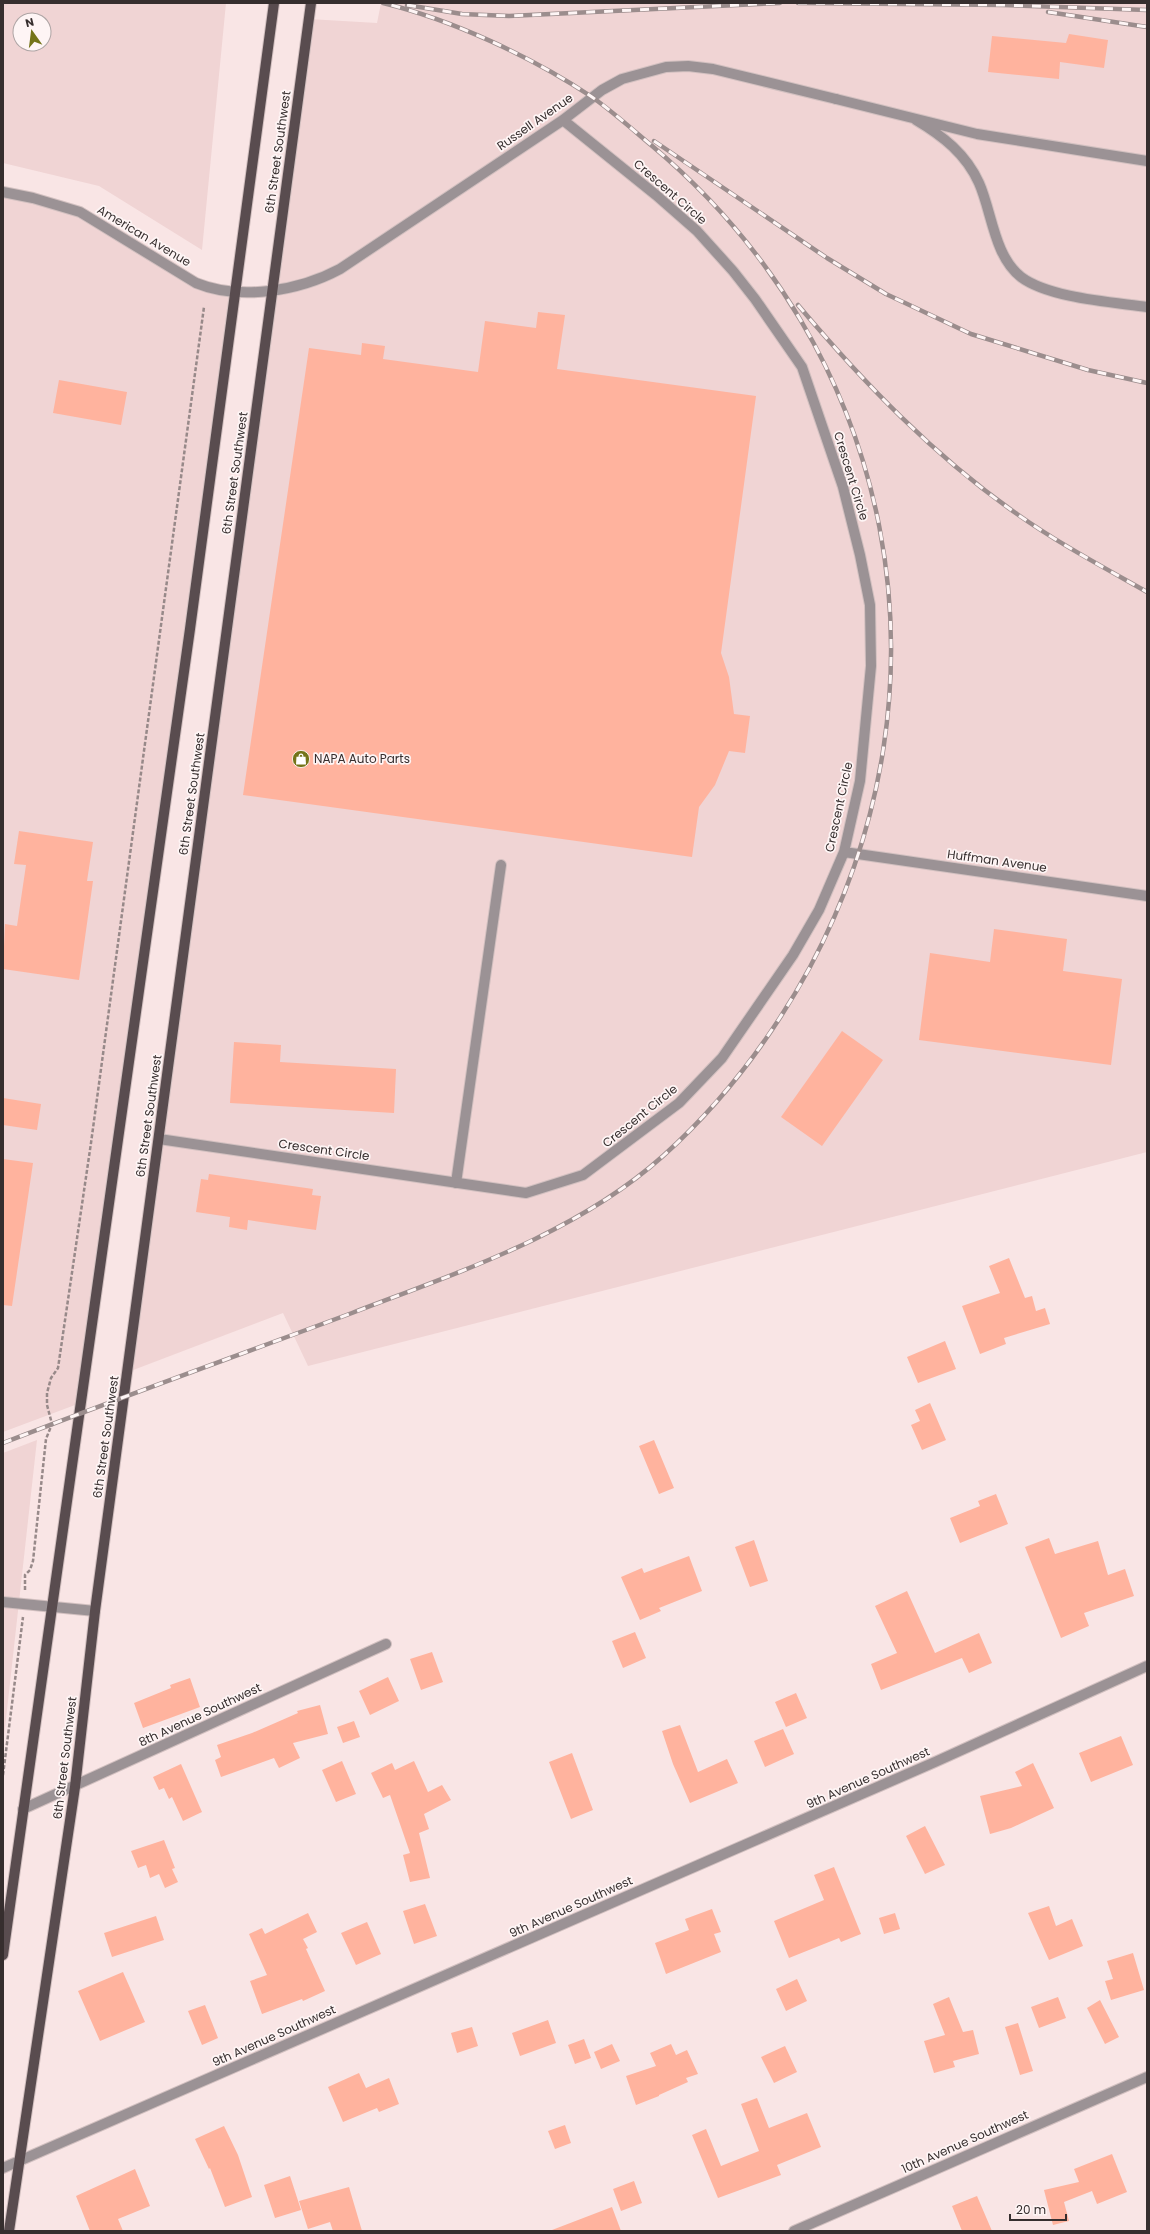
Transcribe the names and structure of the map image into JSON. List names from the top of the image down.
{
  "streets": {
    "main road": ["6th Street Southwest"],
    "street": [
      "Russell Avenue",
      "Crescent Circle",
      "American Avenue",
      "Huffman Avenue",
      "8th Avenue Southwest",
      "9th Avenue Southwest",
      "10th Avenue Southwest"
    ]
  },
  "crossings": [
    ["Russell Avenue", "6th Street Southwest"],
    ["Russell Avenue", "Crescent Circle"],
    ["Russell Avenue", "American Avenue"],
    ["6th Street Southwest", "Crescent Circle"],
    ["6th Street Southwest", "American Avenue"],
    ["6th Street Southwest", "8th Avenue Southwest"],
    ["6th Street Southwest", "9th Avenue Southwest"],
    ["Crescent Circle", "Huffman Avenue"]
  ],
  "places": {
    "shop": ["NAPA Auto Parts"]
  },
  "scale_bar": "20 m",
  "north": "top"
}
